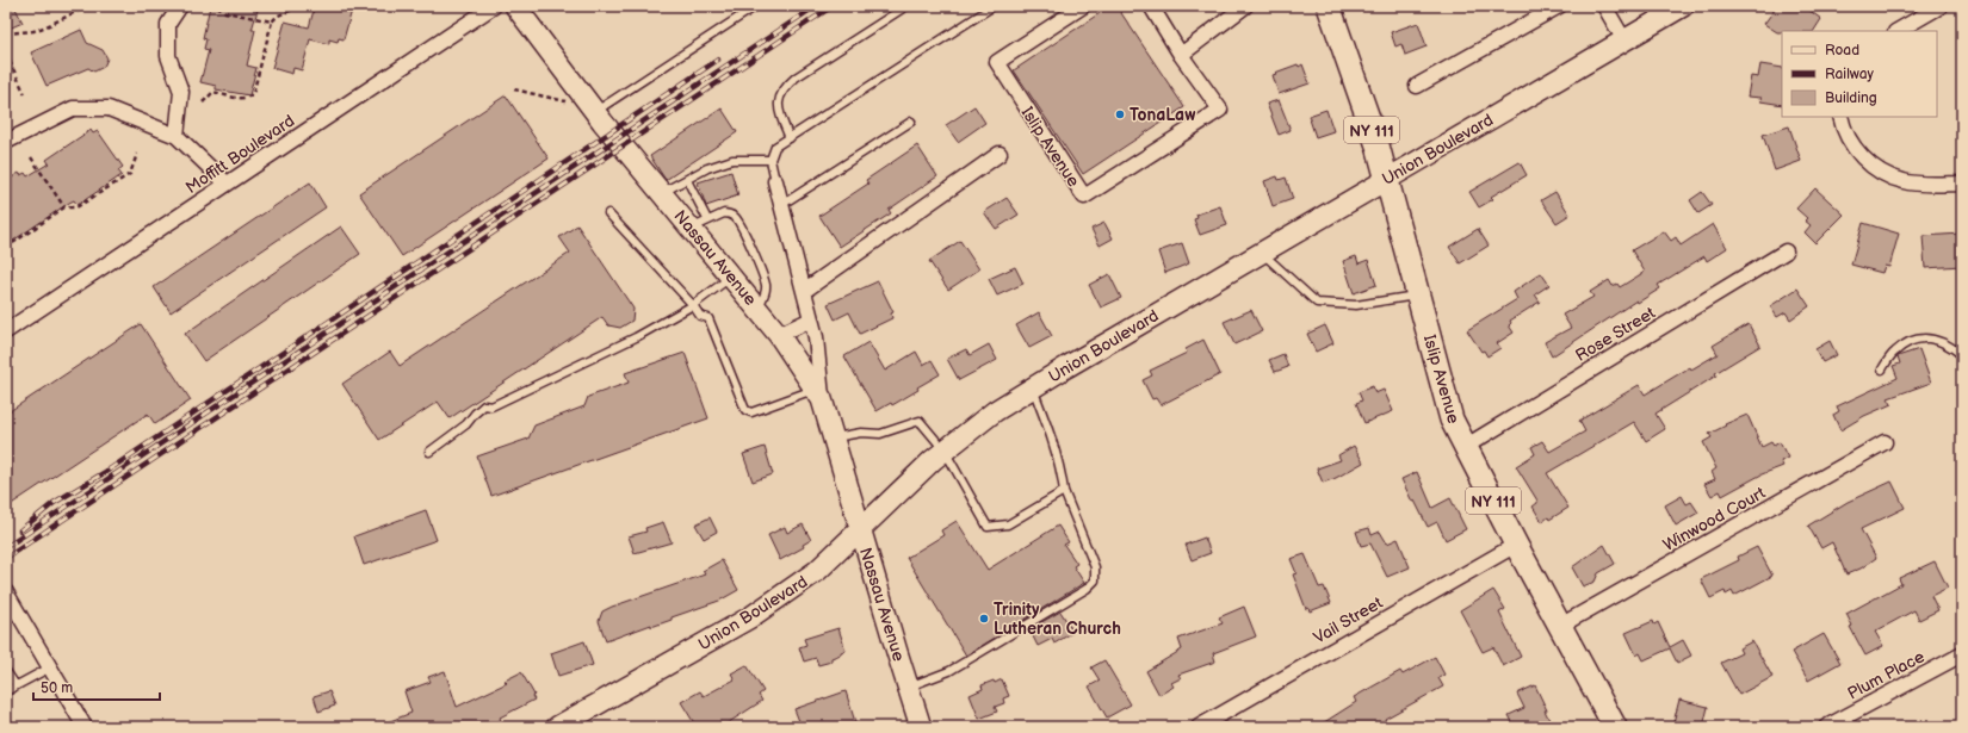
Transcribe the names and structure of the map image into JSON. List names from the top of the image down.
{
  "streets": {
    "main road": [
      "NY 111",
      "Islip Avenue",
      "Union Boulevard",
      "Nassau Avenue"
    ],
    "street": [
      "Moffitt Boulevard",
      "Rose Street",
      "Winwood Court",
      "Vail Street",
      "Plum Place"
    ]
  },
  "crossings": [
    ["Islip Avenue", "Union Boulevard"],
    ["Islip Avenue", "Rose Street"],
    ["Islip Avenue", "Winwood Court"],
    ["Islip Avenue", "Vail Street"],
    ["Union Boulevard", "Nassau Avenue"]
  ],
  "places": ["TonaLaw", "Trinity Lutheran Church"],
  "legend": ["Road", "Railway", "Building"],
  "scale_bar": "50 m"
}
